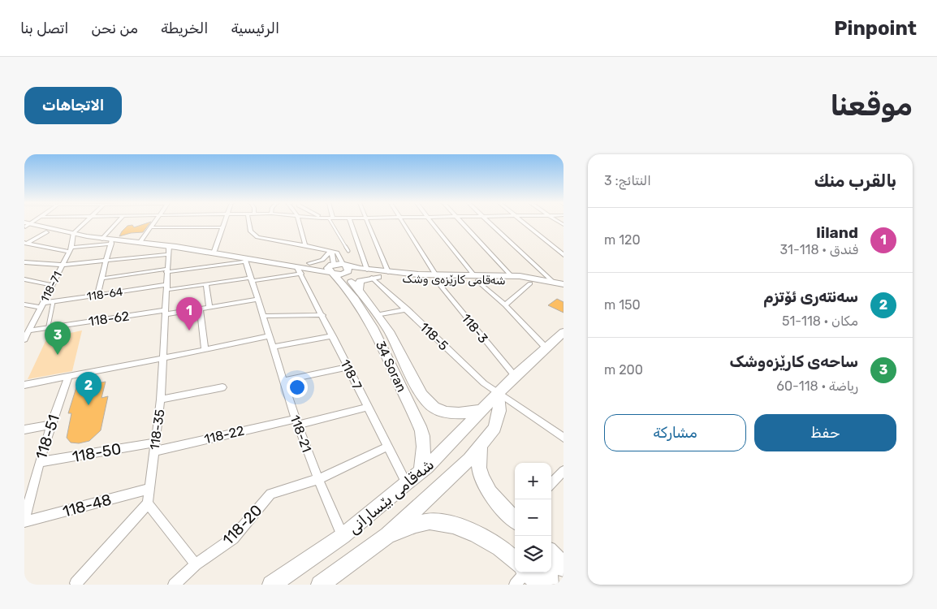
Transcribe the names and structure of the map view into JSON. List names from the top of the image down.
{
  "streets": {
    "main road": ["شەقامی کارێزەی وشک", "34 Soran", "شەقامی بێسارانی"],
    "street": [
      "118-71",
      "118-64",
      "118-62",
      "118-3",
      "118-5",
      "118-7",
      "118-35",
      "118-21",
      "118-22",
      "118-51",
      "118-50",
      "118-48",
      "118-20"
    ]
  },
  "crossings": [
    ["شەقامی کارێزەی وشک", "118-3"],
    ["شەقامی کارێزەی وشک", "118-5"],
    ["شەقامی کارێزەی وشک", "34 Soran"],
    ["118-71", "118-64"],
    ["118-71", "118-62"],
    ["118-64", "118-35"],
    ["118-64", "118-21"],
    ["118-62", "118-35"],
    ["118-62", "118-21"],
    ["118-3", "شەقامی بێسارانی"],
    ["118-5", "شەقامی بێسارانی"],
    ["34 Soran", "شەقامی بێسارانی"],
    ["118-7", "118-22"],
    ["118-7", "شەقامی بێسارانی"],
    ["118-7", "118-20"],
    ["118-35", "118-21"],
    ["118-35", "118-22"],
    ["118-35", "118-50"],
    ["118-35", "118-48"],
    ["118-21", "118-22"],
    ["118-21", "شەقامی بێسارانی"],
    ["118-21", "118-20"],
    ["118-22", "118-50"],
    ["118-51", "118-50"],
    ["118-51", "118-48"]
  ],
  "page": {
    "header": "Pinpoint",
    "nav": [
      "الرئيسية",
      "الخريطة",
      "من نحن",
      "اتصل بنا"
    ],
    "buttons": [
      "الاتجاهات",
      ["حفظ", "مشاركة"]
    ],
    "title": "موقعنا",
    "heading": ["بالقرب منك", "النتائج: 3"],
    "list": [
      {
        "mark": "1",
        "name": "liland",
        "note": "فندق · 118-31",
        "value": "120 m"
      },
      {
        "mark": "2",
        "name": "سەنتەری ئۆتزم",
        "note": "مكان · 118-51",
        "value": "150 m"
      },
      {
        "mark": "3",
        "name": "ساحه‌ی کارێزه‌وشک",
        "note": "رياضة · 118-60",
        "value": "200 m"
      }
    ],
    "pins": ["1", "3", "2"],
    "map_buttons": ["+", "−"]
  }
}
